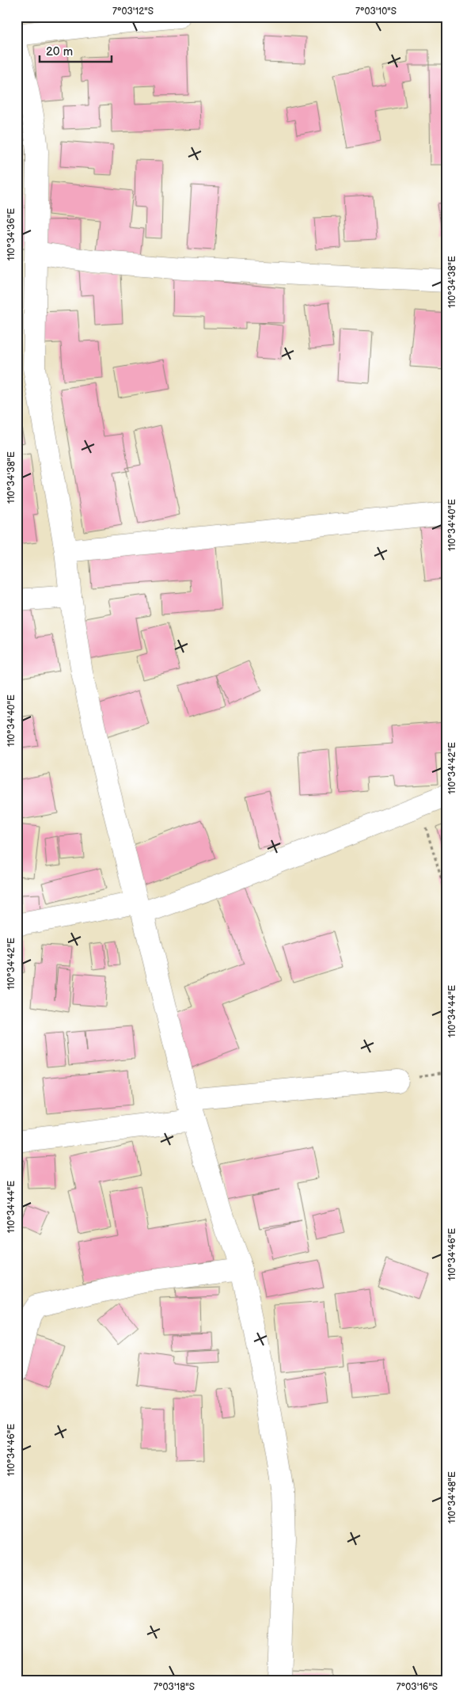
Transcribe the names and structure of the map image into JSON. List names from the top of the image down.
{
  "scale_bar": "20 m",
  "coordinates": [
    "7°03'12\"S",
    "7°03'10\"S",
    "110°34'36\"E",
    "110°34'38\"E",
    "110°34'40\"E",
    "110°34'42\"E",
    "110°34'44\"E",
    "110°34'46\"E",
    "110°34'48\"E",
    "7°03'18\"S",
    "7°03'16\"S"
  ]
}
